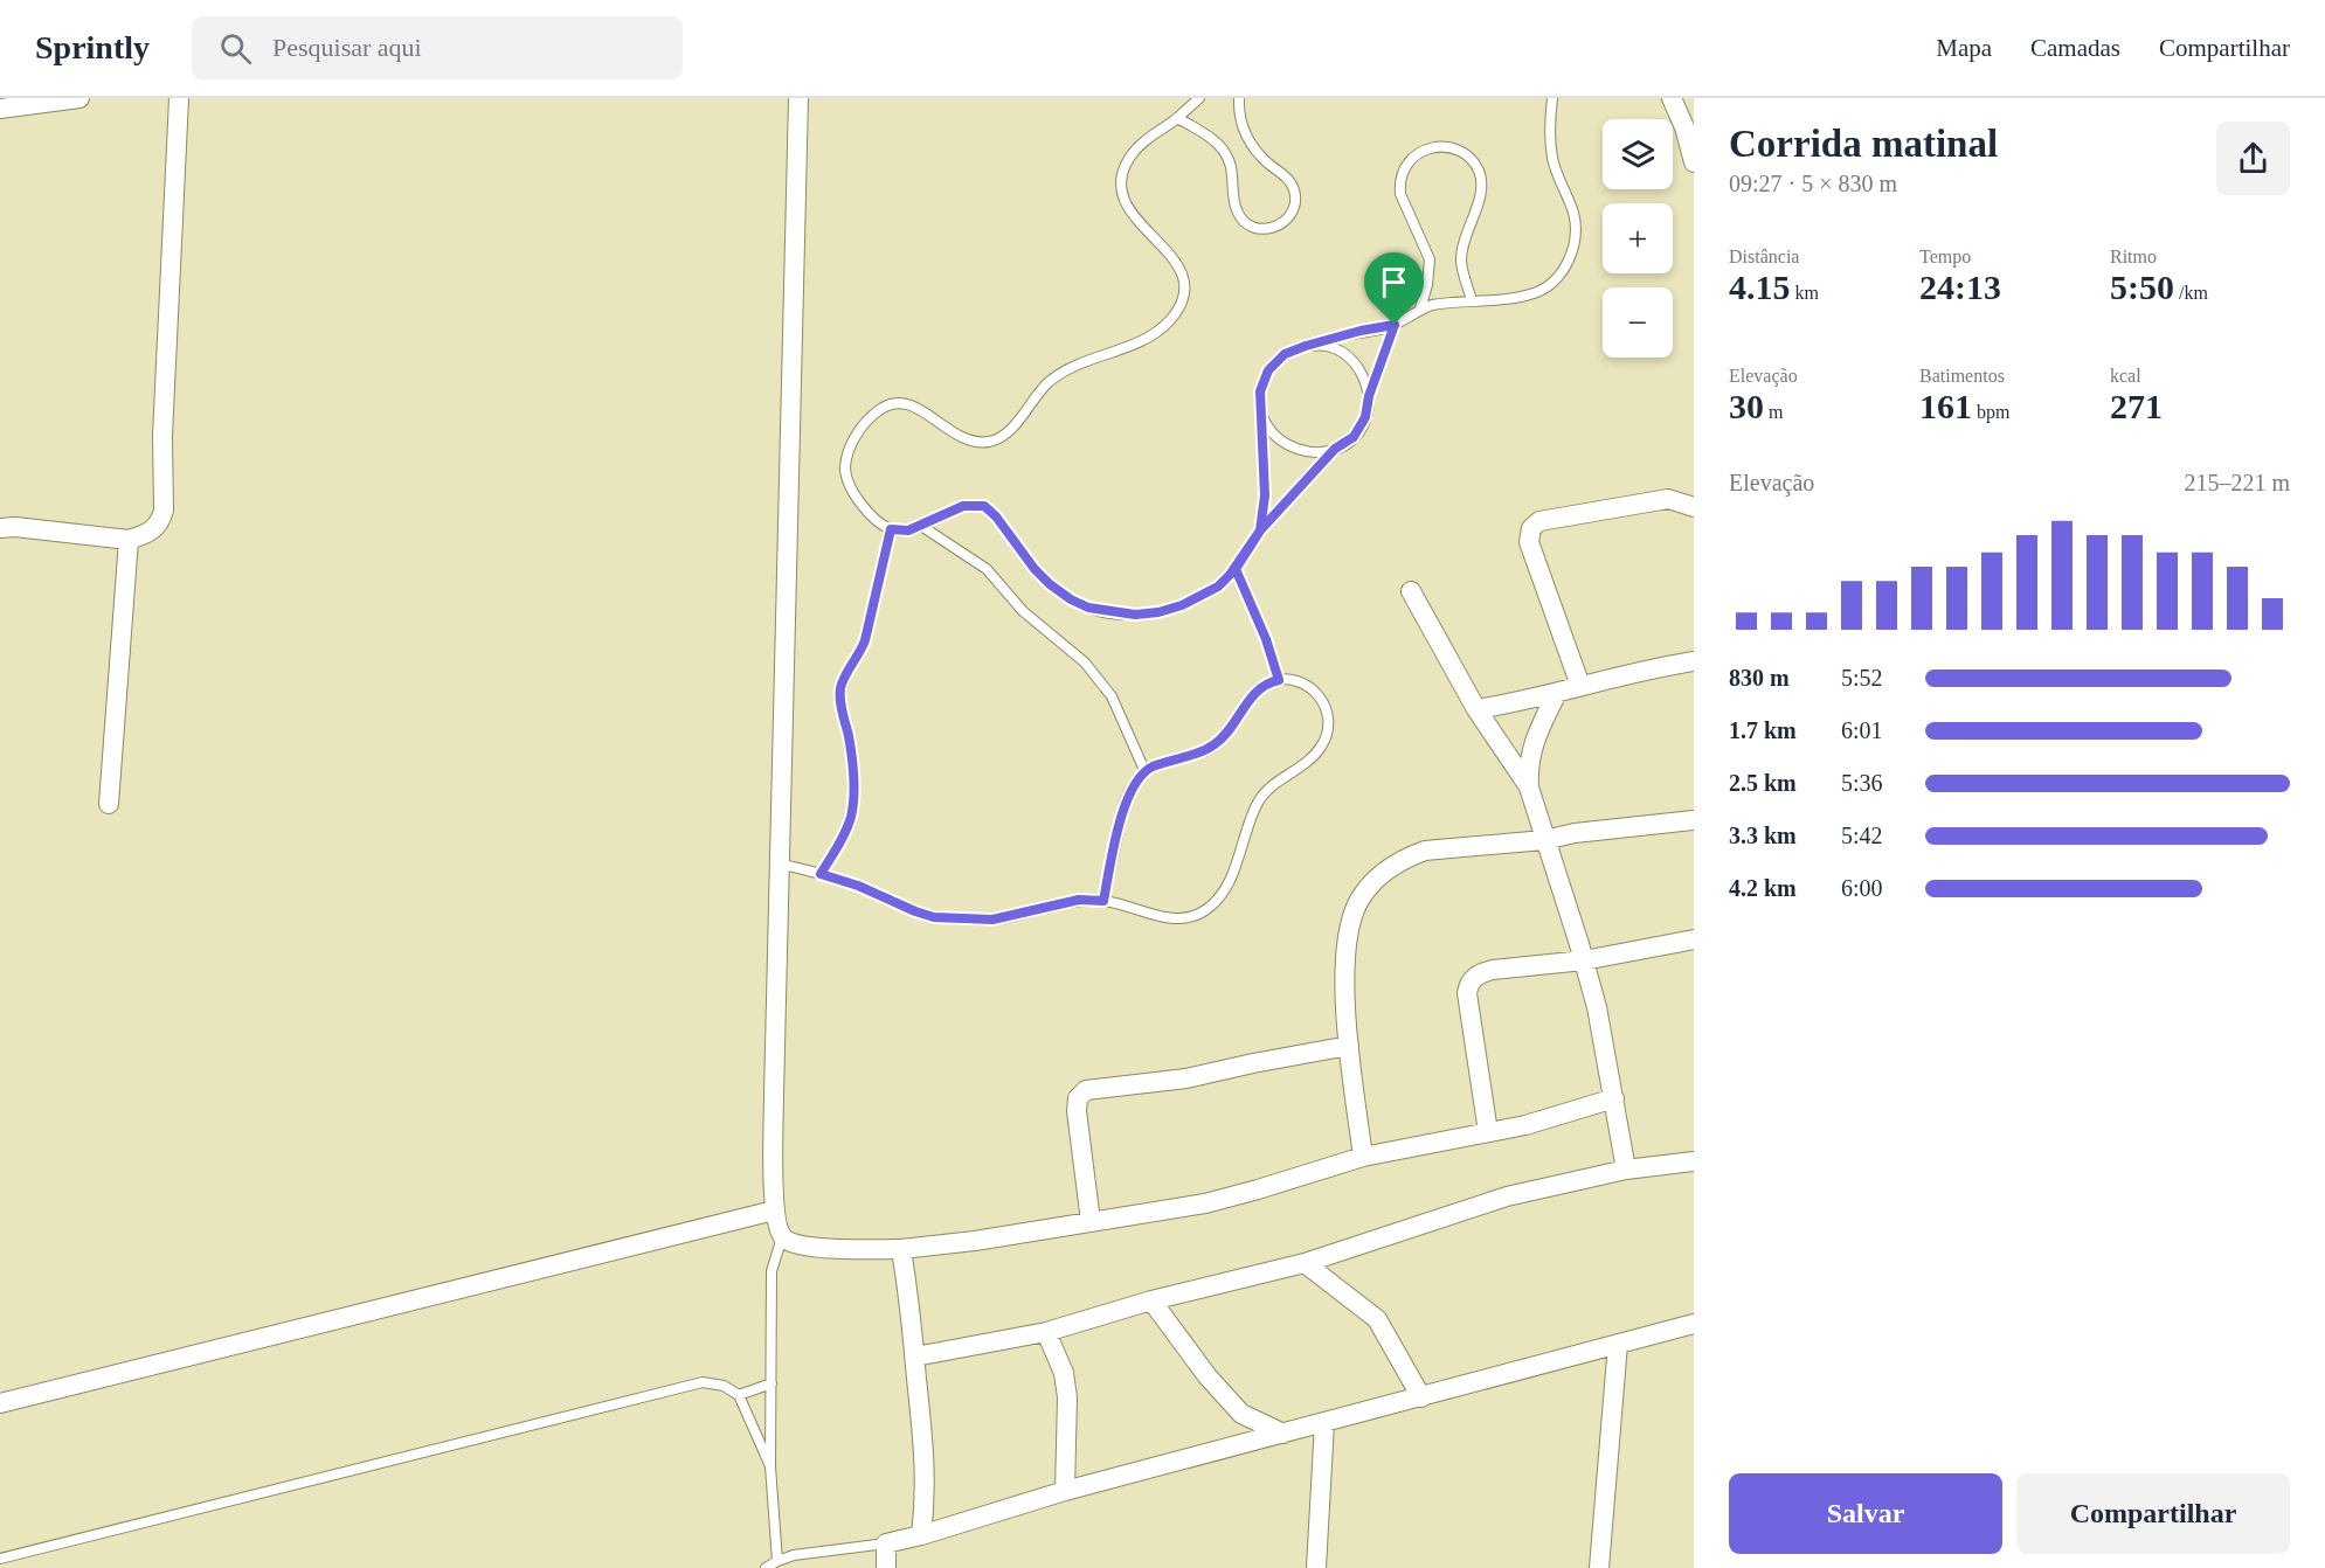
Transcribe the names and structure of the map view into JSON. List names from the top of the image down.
{
  "page": {
    "header": "Sprintly",
    "search": "Pesquisar aqui",
    "nav": ["Mapa", "Camadas", "Compartilhar"],
    "heading": ["Corrida matinal", "09:27 · 5 × 830 m"],
    "map_buttons": ["+", "−"],
    "stats": [
      ["Distância", "4.15 km"],
      ["Tempo", "24:13"],
      ["Ritmo", "5:50 /km"],
      ["Elevação", "30 m"],
      ["Batimentos", "161 bpm"],
      ["kcal", "271"]
    ],
    "chart": ["Elevação", "215–221 m"],
    "list": [
      {
        "name": "830 m",
        "note": "5:52"
      },
      {
        "name": "1.7 km",
        "note": "6:01"
      },
      {
        "name": "2.5 km",
        "note": "5:36"
      },
      {
        "name": "3.3 km",
        "note": "5:42"
      },
      {
        "name": "4.2 km",
        "note": "6:00"
      }
    ],
    "buttons": ["Salvar", "Compartilhar"]
  }
}
